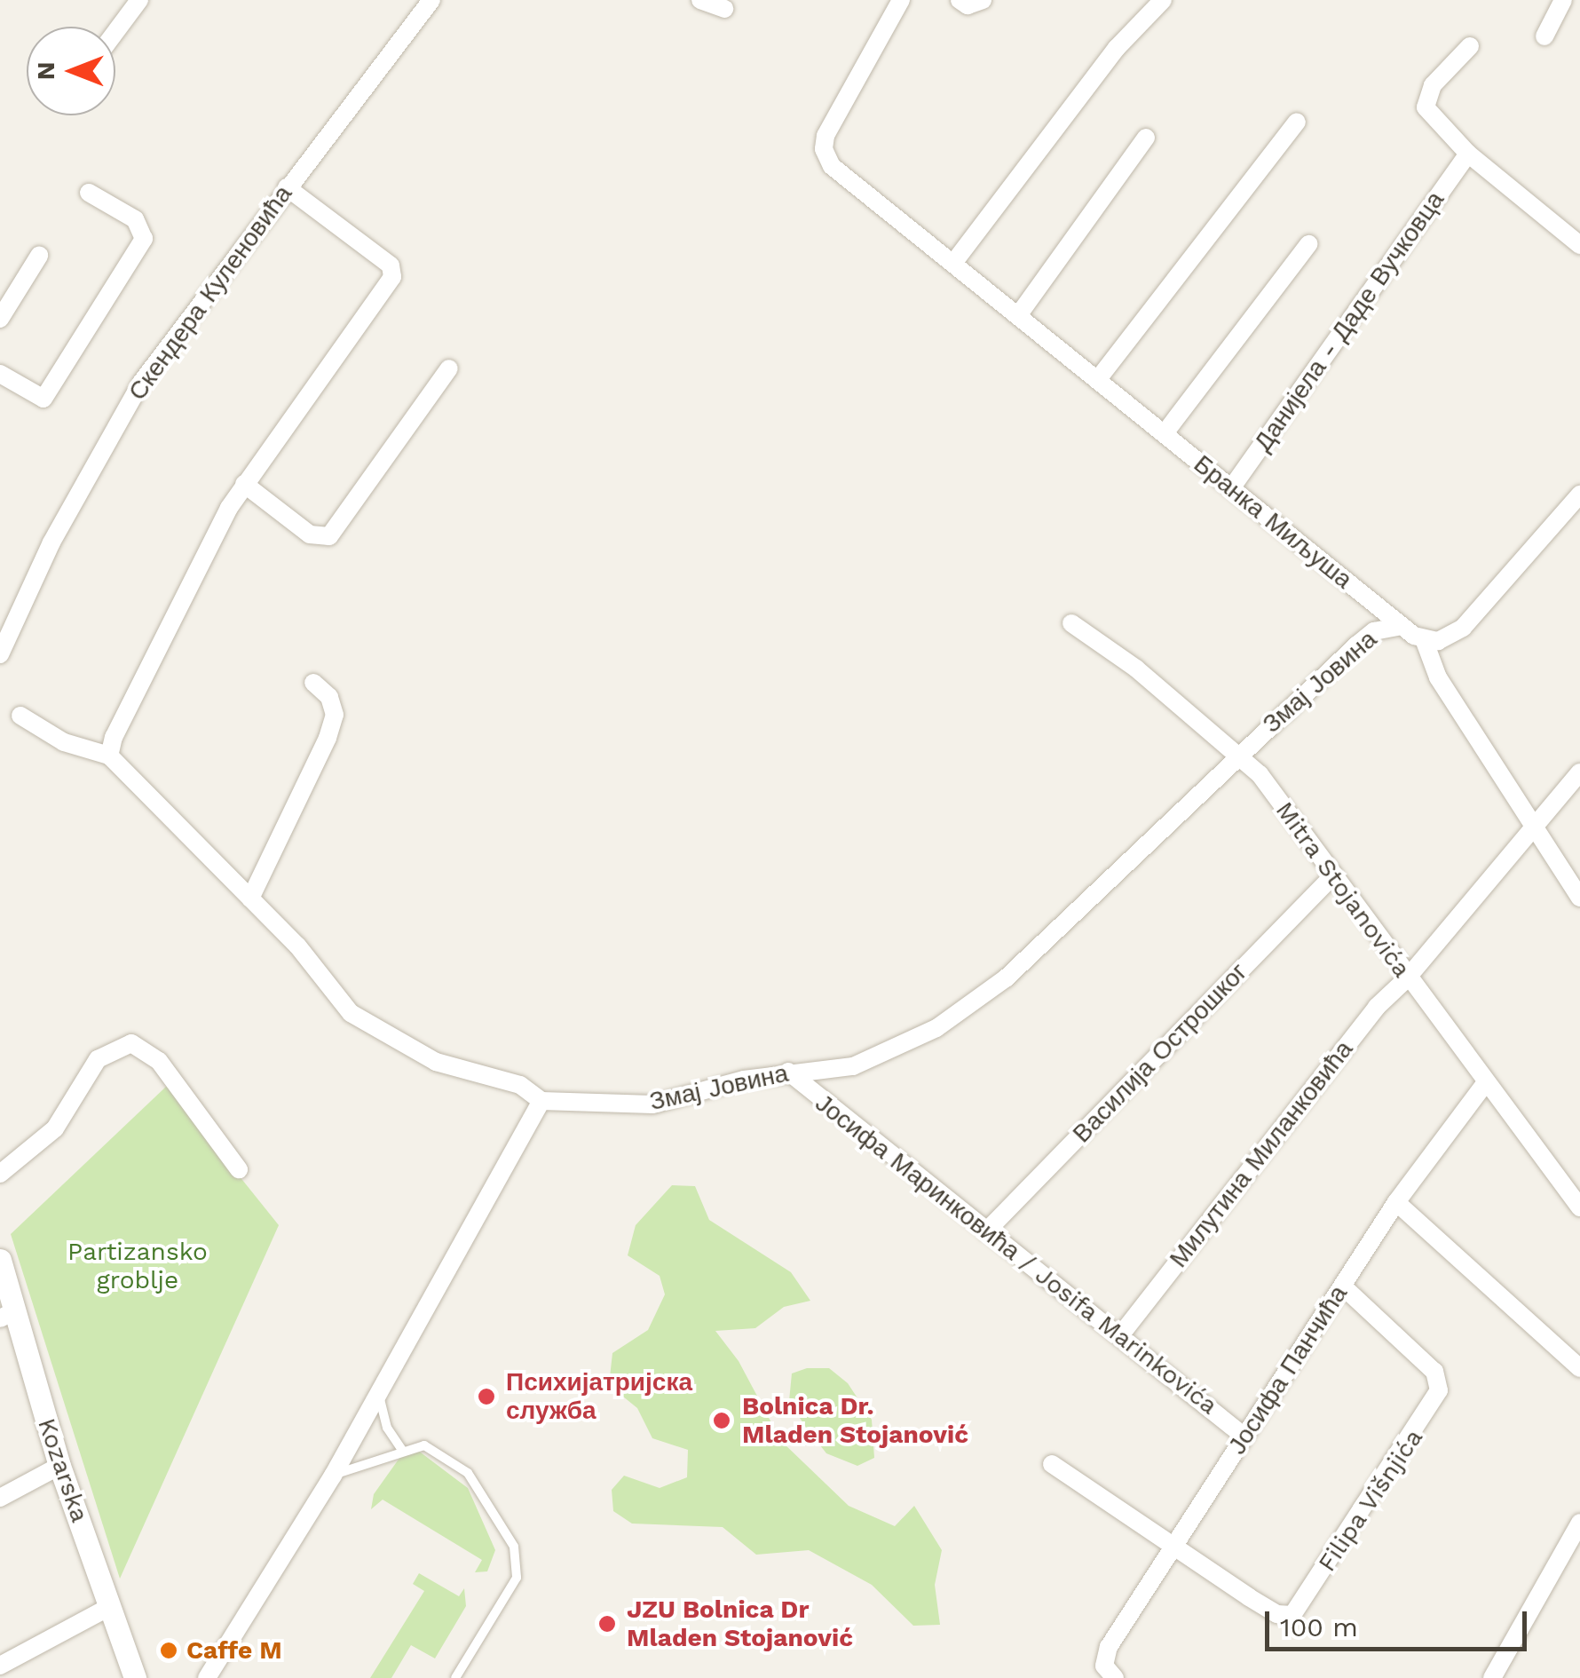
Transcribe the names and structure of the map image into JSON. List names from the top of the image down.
{
  "streets": {
    "street": [
      "Скендера Куленовића",
      "Данијела - Даде Вучковца",
      "Бранка Миљуша",
      "Змај Јовина",
      "Mitra Stojanovića",
      "Василија Острошког",
      "Милутина Миланковића",
      "Јосифа Маринковића / Josifa Marinkovića",
      "Јосифа Панчића",
      "Kozarska",
      "Filipa Višnjića"
    ]
  },
  "crossings": [
    ["Данијела - Даде Вучковца", "Бранка Миљуша"],
    ["Бранка Миљуша", "Змај Јовина"],
    ["Змај Јовина", "Mitra Stojanovića"],
    ["Змај Јовина", "Јосифа Маринковића / Josifa Marinkovića"],
    ["Mitra Stojanovića", "Василија Острошког"],
    ["Mitra Stojanovića", "Милутина Миланковића"],
    ["Mitra Stojanovića", "Јосифа Панчића"],
    ["Василија Острошког", "Јосифа Маринковића / Josifa Marinkovića"],
    ["Милутина Миланковића", "Јосифа Маринковића / Josifa Marinkovića"],
    ["Јосифа Маринковића / Josifa Marinkovića", "Јосифа Панчића"],
    ["Јосифа Панчића", "Filipa Višnjića"]
  ],
  "parks": ["Partizansko groblje"],
  "places": [
    "Психијатријска служба",
    "Bolnica Dr. Mladen Stojanović",
    "JZU Bolnica Dr Mladen Stojanović",
    "Caffe M"
  ],
  "scale_bar": "100 m",
  "north": "left"
}
